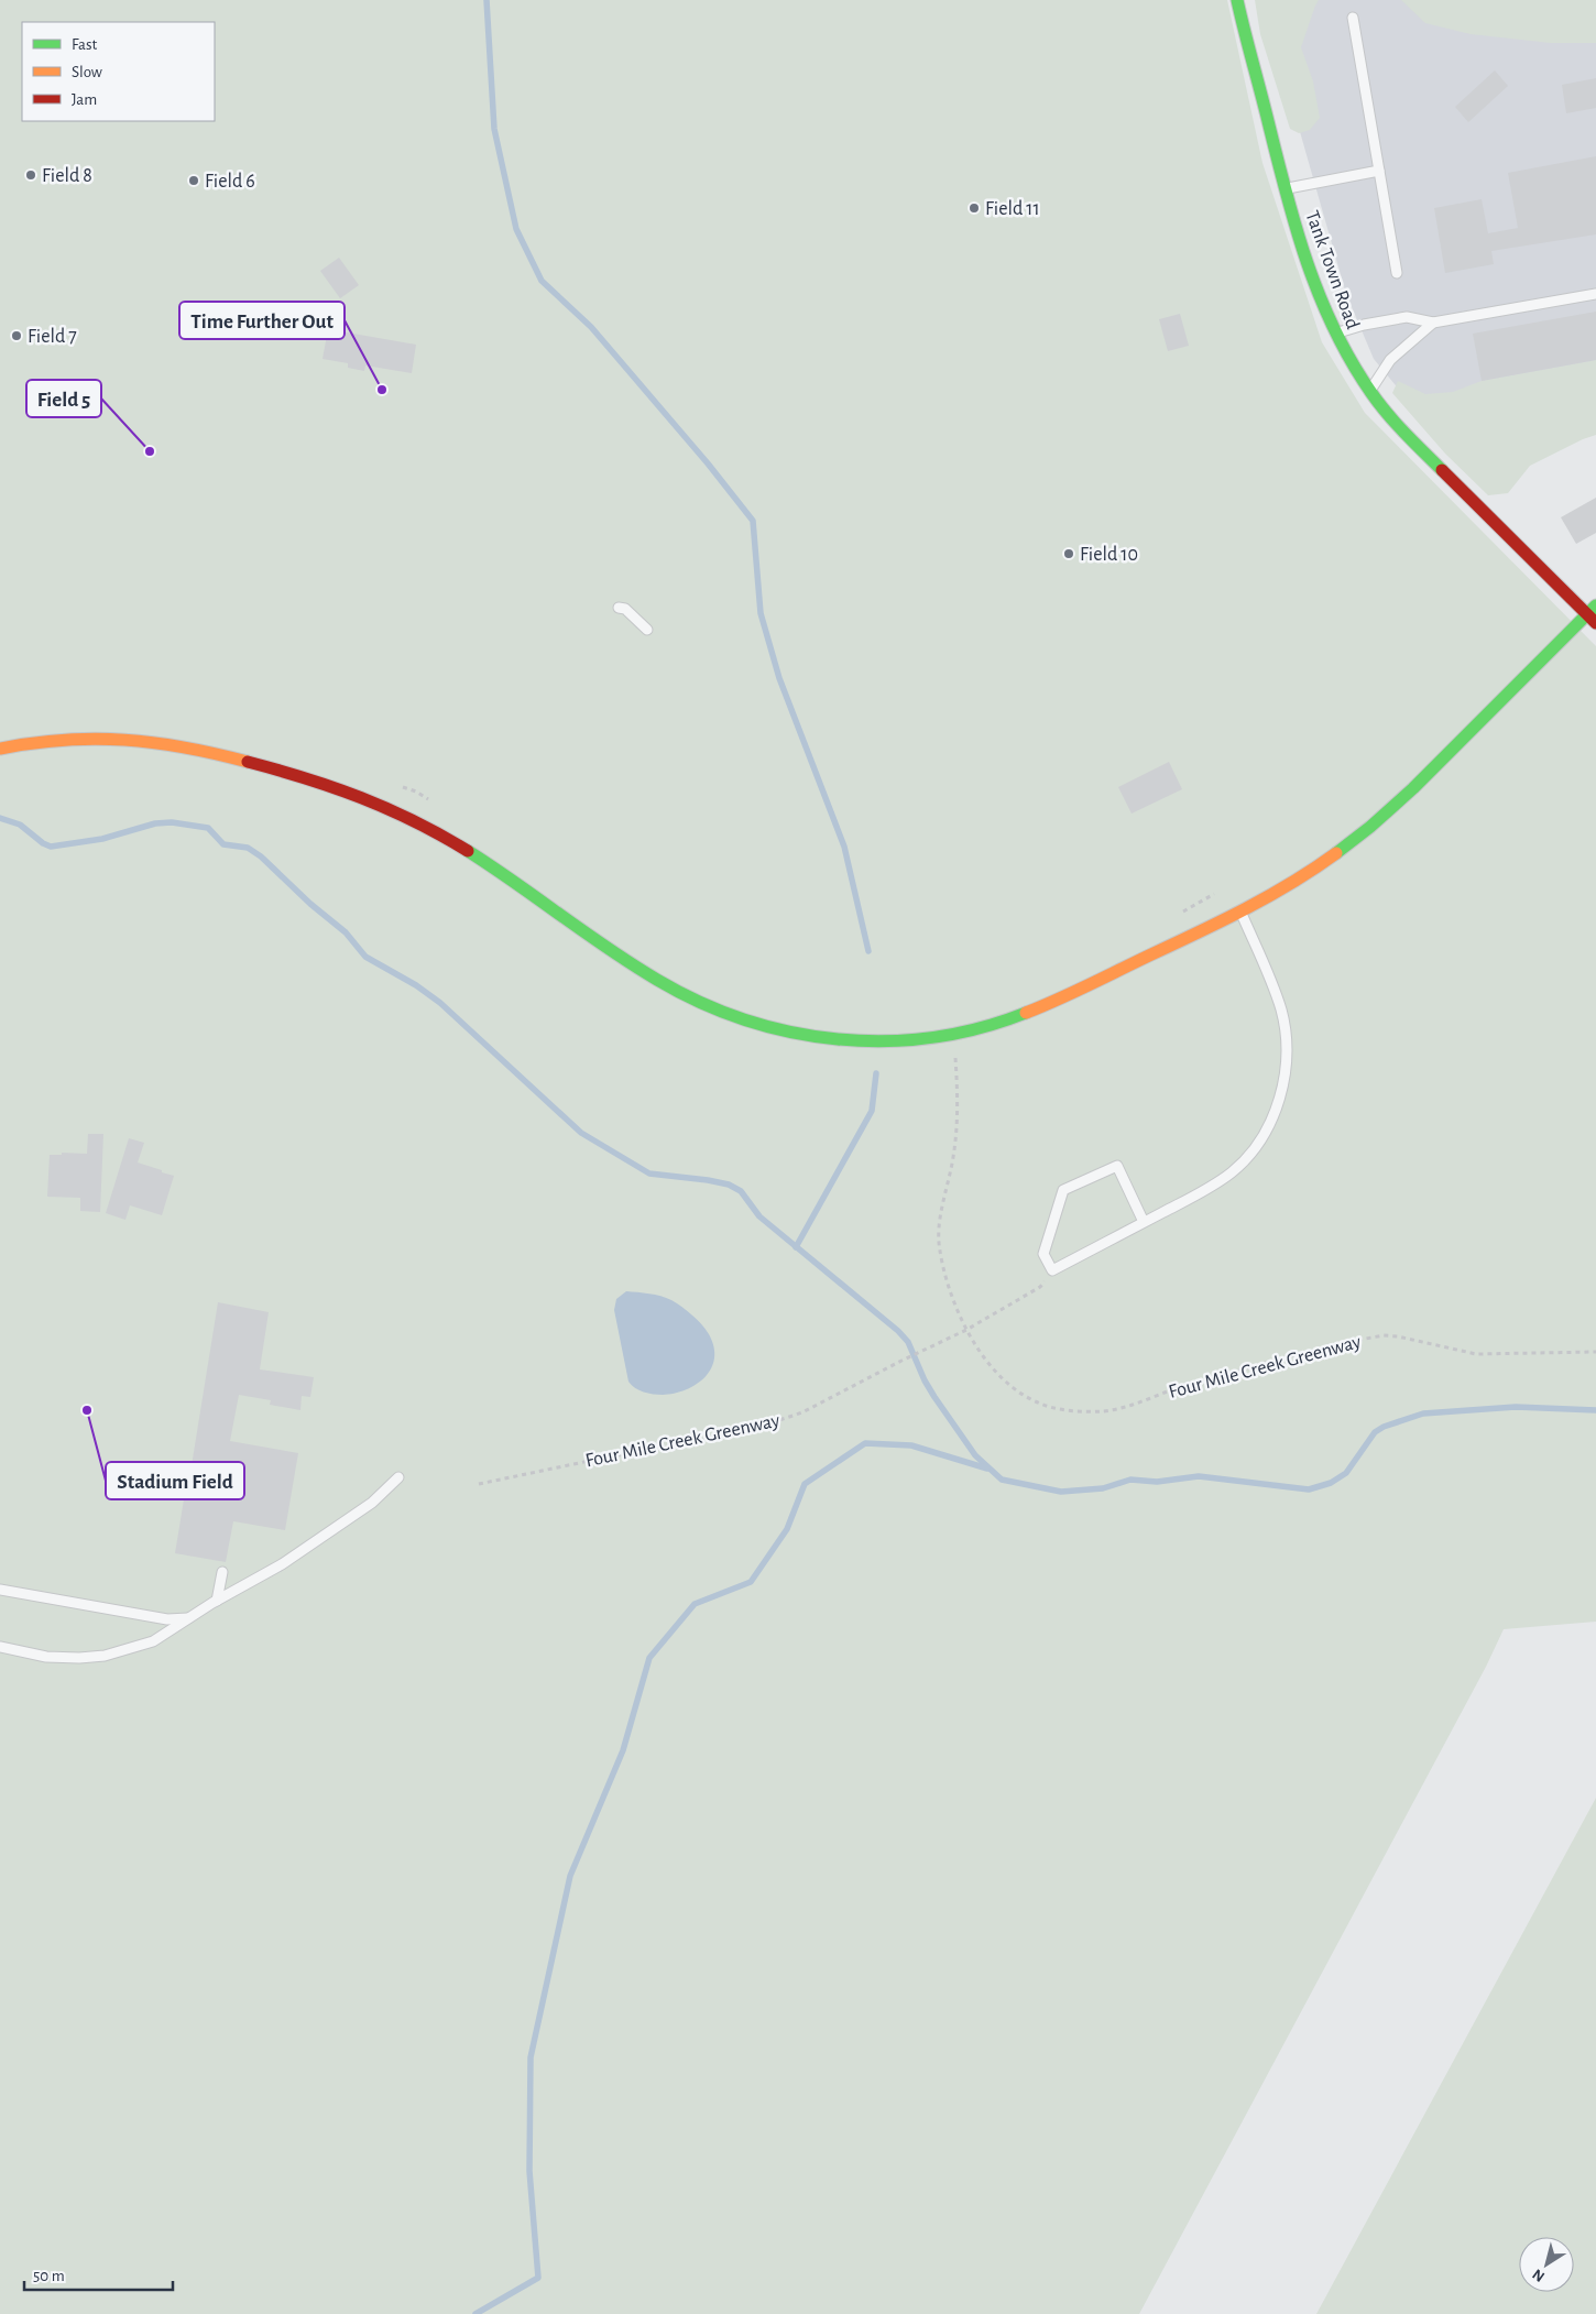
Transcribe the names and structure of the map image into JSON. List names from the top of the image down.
{
  "streets": {
    "street": ["Tank Town Road"],
    "path": ["Four Mile Creek Greenway"]
  },
  "places": [
    "Field 8",
    "Field 6",
    "Field 11",
    "Field 7",
    "Time Further Out",
    "Field 5",
    "Field 10",
    "Stadium Field"
  ],
  "legend": ["Fast", "Slow", "Jam"],
  "scale_bar": "50 m",
  "north": "bottom left"
}
